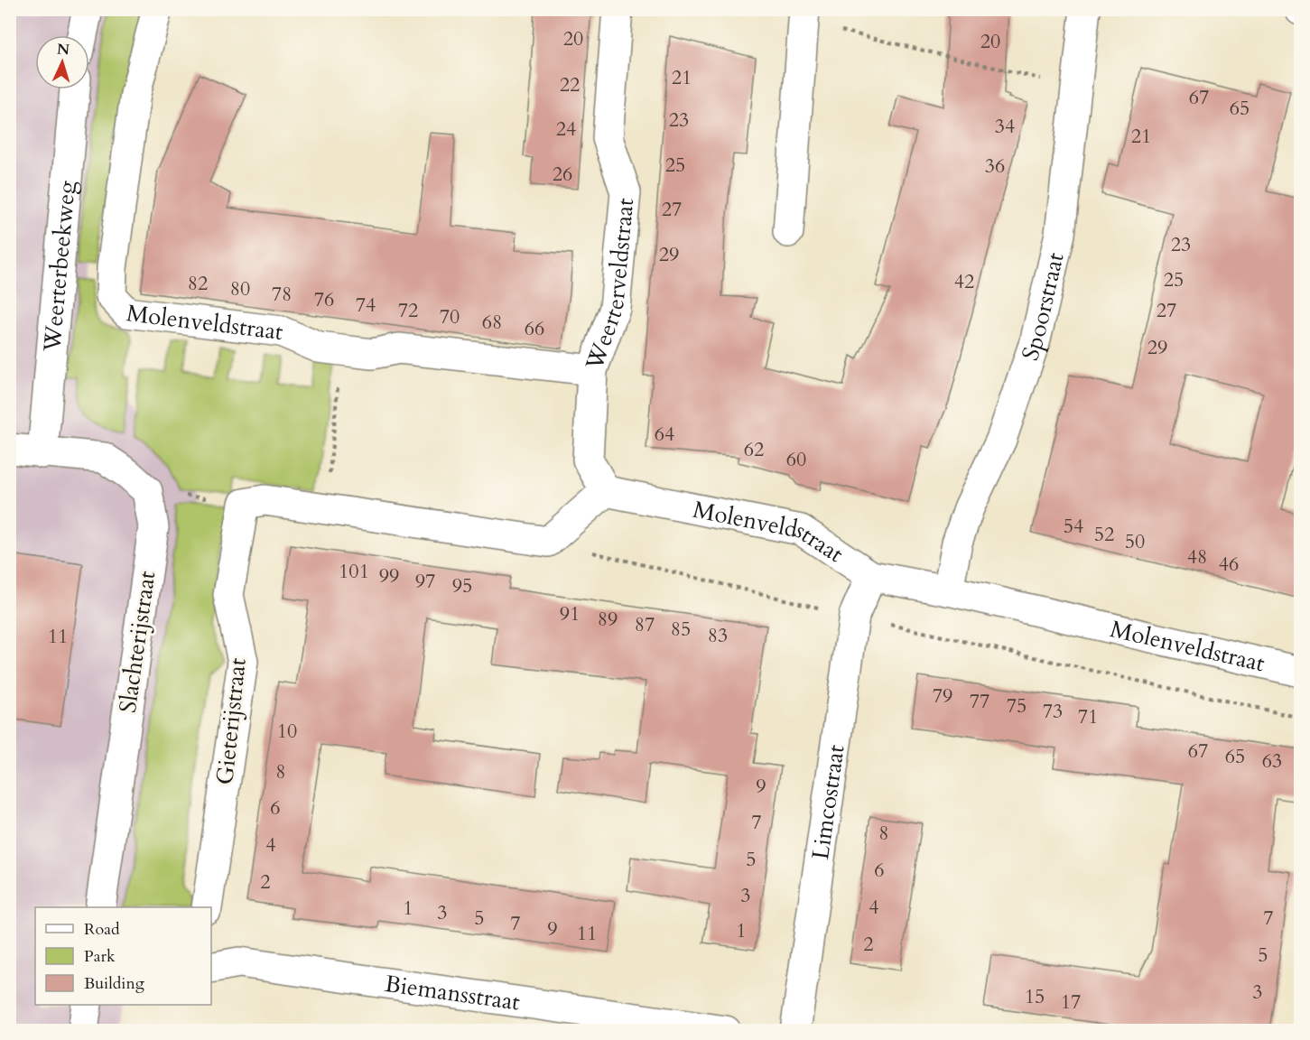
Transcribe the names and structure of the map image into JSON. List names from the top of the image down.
{
  "streets": {
    "street": [
      "Weerterbeekweg",
      "Weerterveldstraat",
      "Spoorstraat",
      "Molenveldstraat",
      "Slachterijstraat",
      "Gieterijstraat",
      "Limcostraat",
      "Biemansstraat"
    ]
  },
  "crossings": [
    ["Weerterveldstraat", "Molenveldstraat"],
    ["Spoorstraat", "Molenveldstraat"],
    ["Molenveldstraat", "Limcostraat"]
  ],
  "house_numbers": [
    "20",
    "20",
    "21",
    "22",
    "67",
    "65",
    "23",
    "34",
    "24",
    "21",
    "25",
    "36",
    "26",
    "27",
    "23",
    "29",
    "25",
    "42",
    "82",
    "80",
    "78",
    "76",
    "74",
    "72",
    "27",
    "70",
    "68",
    "66",
    "29",
    "64",
    "62",
    "60",
    "54",
    "52",
    "50",
    "48",
    "46",
    "101",
    "99",
    "97",
    "95",
    "91",
    "89",
    "87",
    "85",
    "83",
    "11",
    "79",
    "77",
    "75",
    "73",
    "71",
    "10",
    "67",
    "65",
    "63",
    "8",
    "9",
    "6",
    "7",
    "8",
    "4",
    "5",
    "6",
    "2",
    "3",
    "4",
    "1",
    "3",
    "5",
    "7",
    "7",
    "9",
    "1",
    "11",
    "2",
    "5",
    "3",
    "15",
    "17"
  ],
  "legend": ["Road", "Park", "Building"],
  "north": "top"
}
